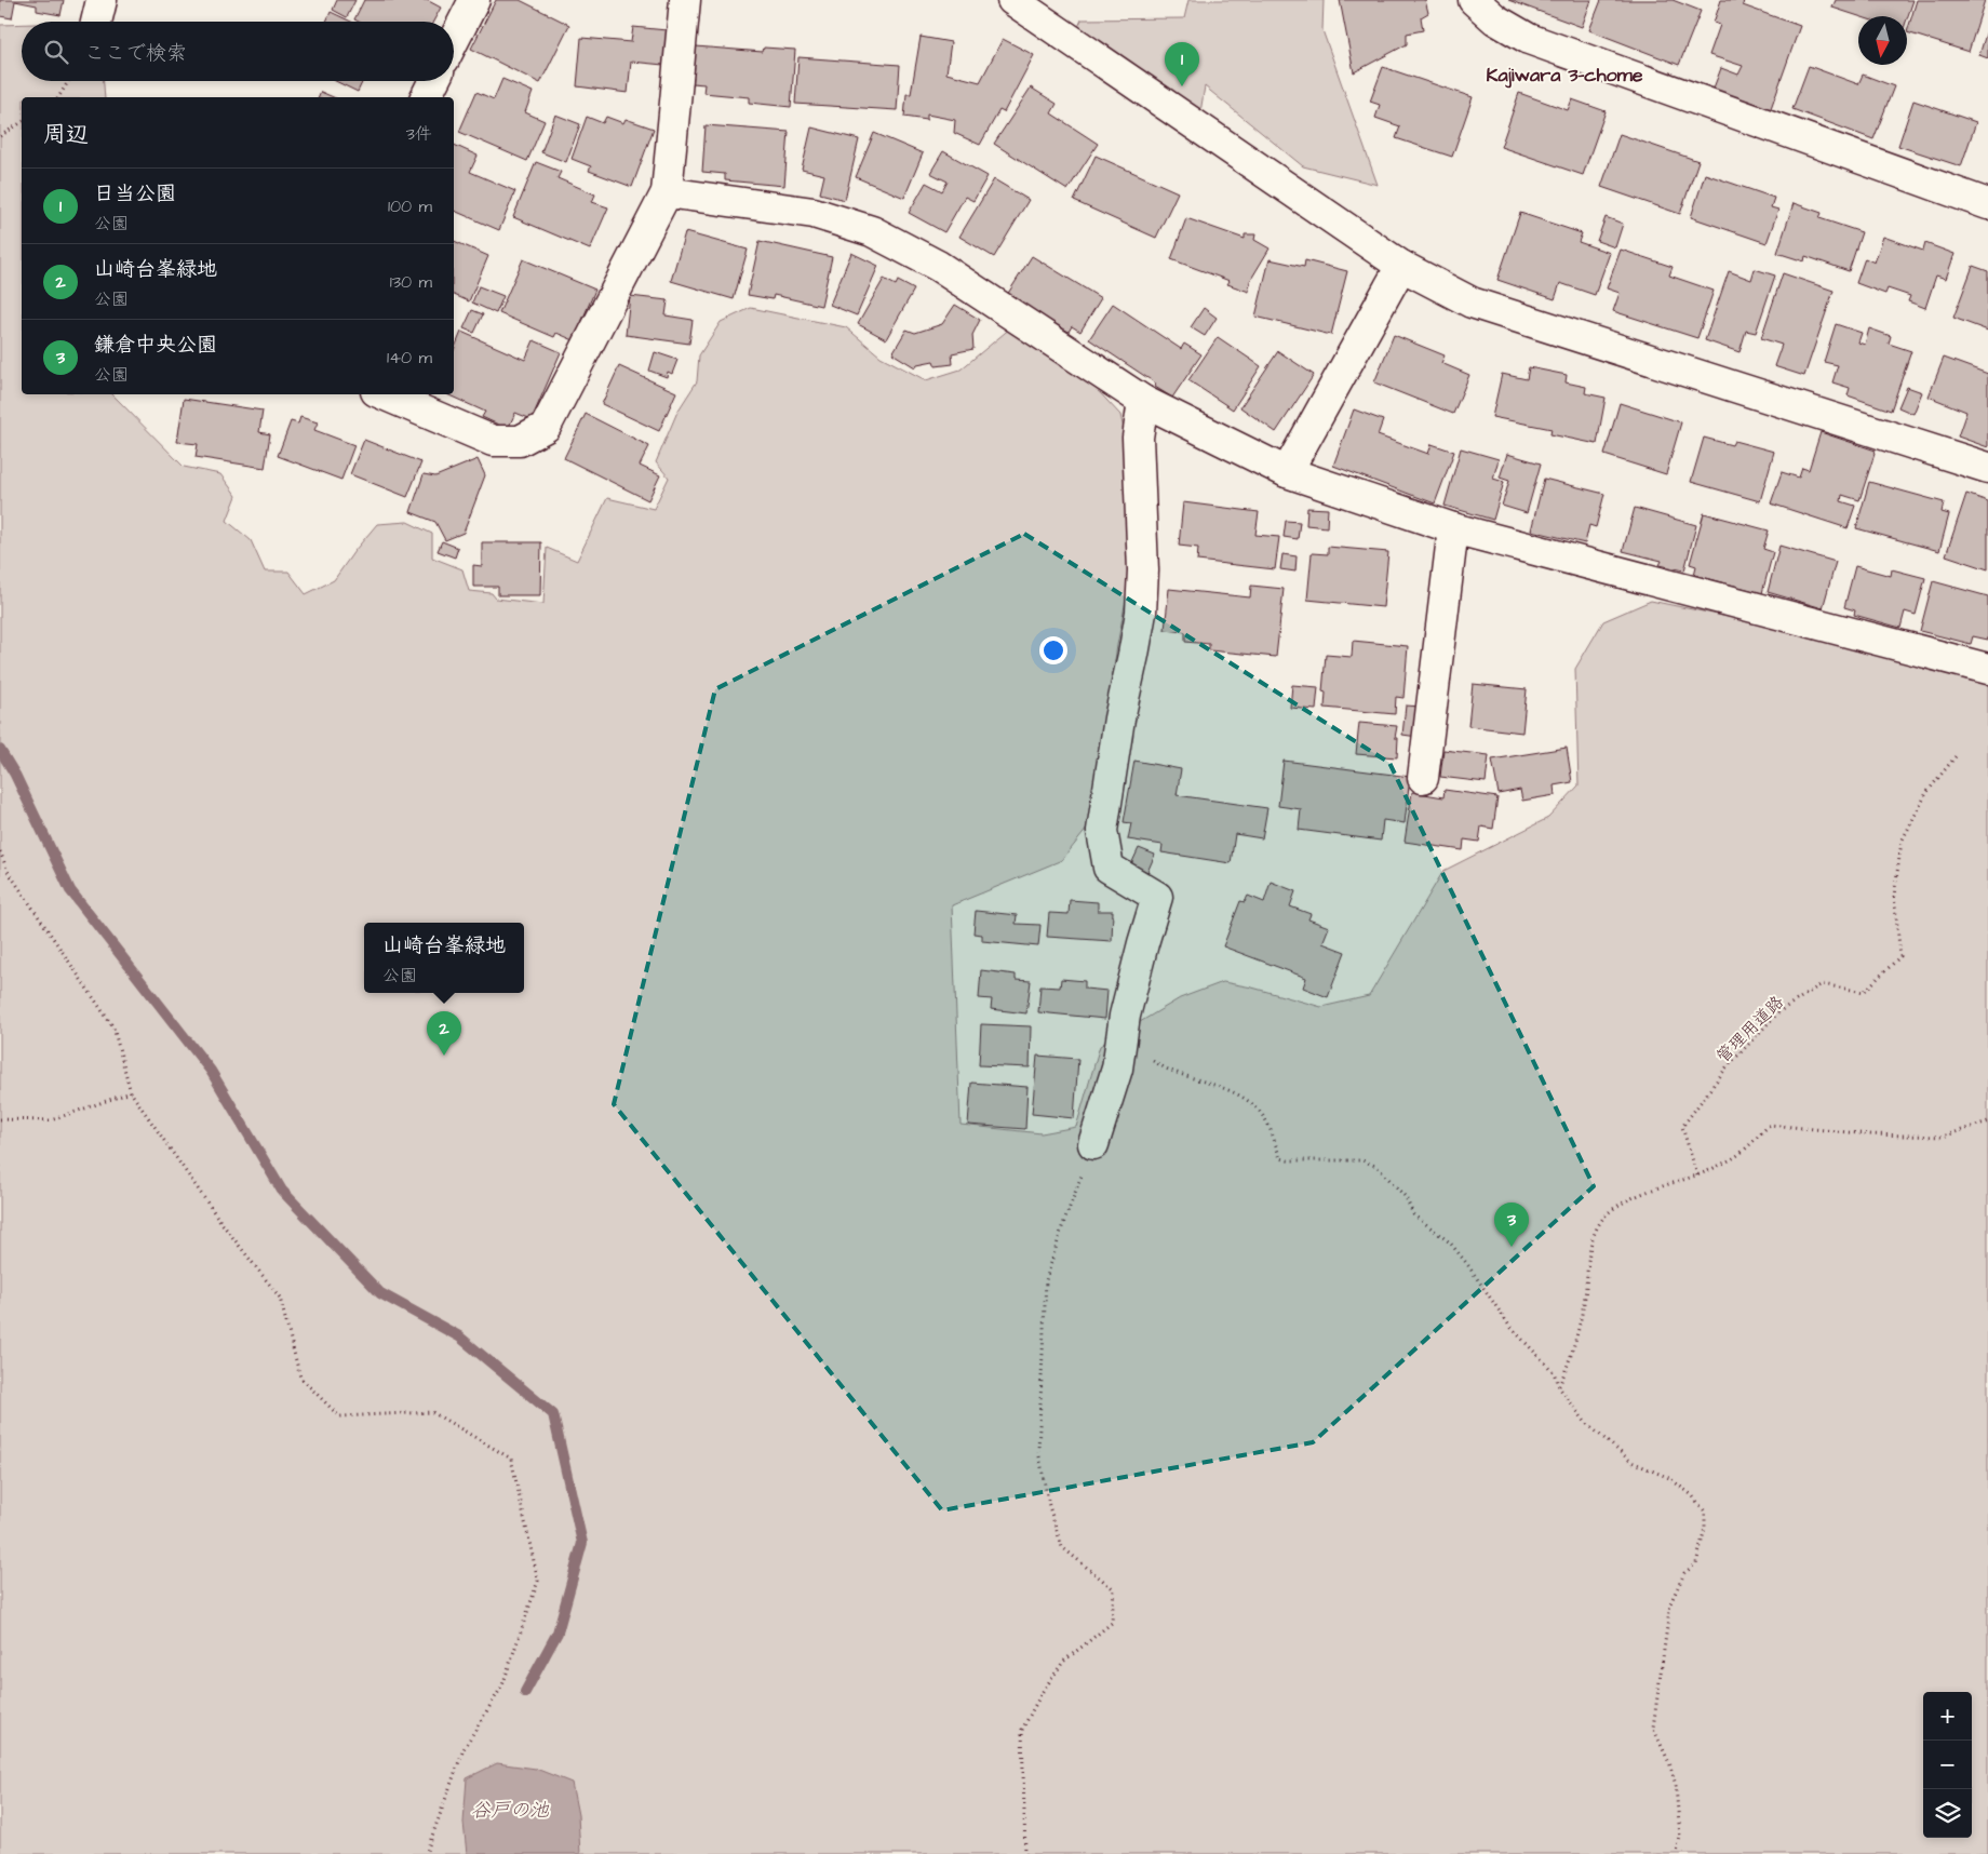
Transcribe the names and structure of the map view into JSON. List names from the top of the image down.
{
  "streets": {
    "path": ["管理用道路"]
  },
  "districts": ["Kajiwara 3-chome"],
  "water": ["谷戸の池"],
  "north": "bottom",
  "page": {
    "search": "ここで検索",
    "pins": ["1", "2", "3"],
    "heading": ["周辺", "3件"],
    "list": [
      {
        "mark": "1",
        "name": "日当公園",
        "note": "公園",
        "value": "100 m"
      },
      {
        "mark": "2",
        "name": "山崎台峯緑地",
        "note": "公園",
        "value": "130 m"
      },
      {
        "mark": "3",
        "name": "鎌倉中央公園",
        "note": "公園",
        "value": "140 m"
      }
    ],
    "popup": ["山崎台峯緑地", "公園"],
    "map_buttons": ["+", "−"]
  }
}
